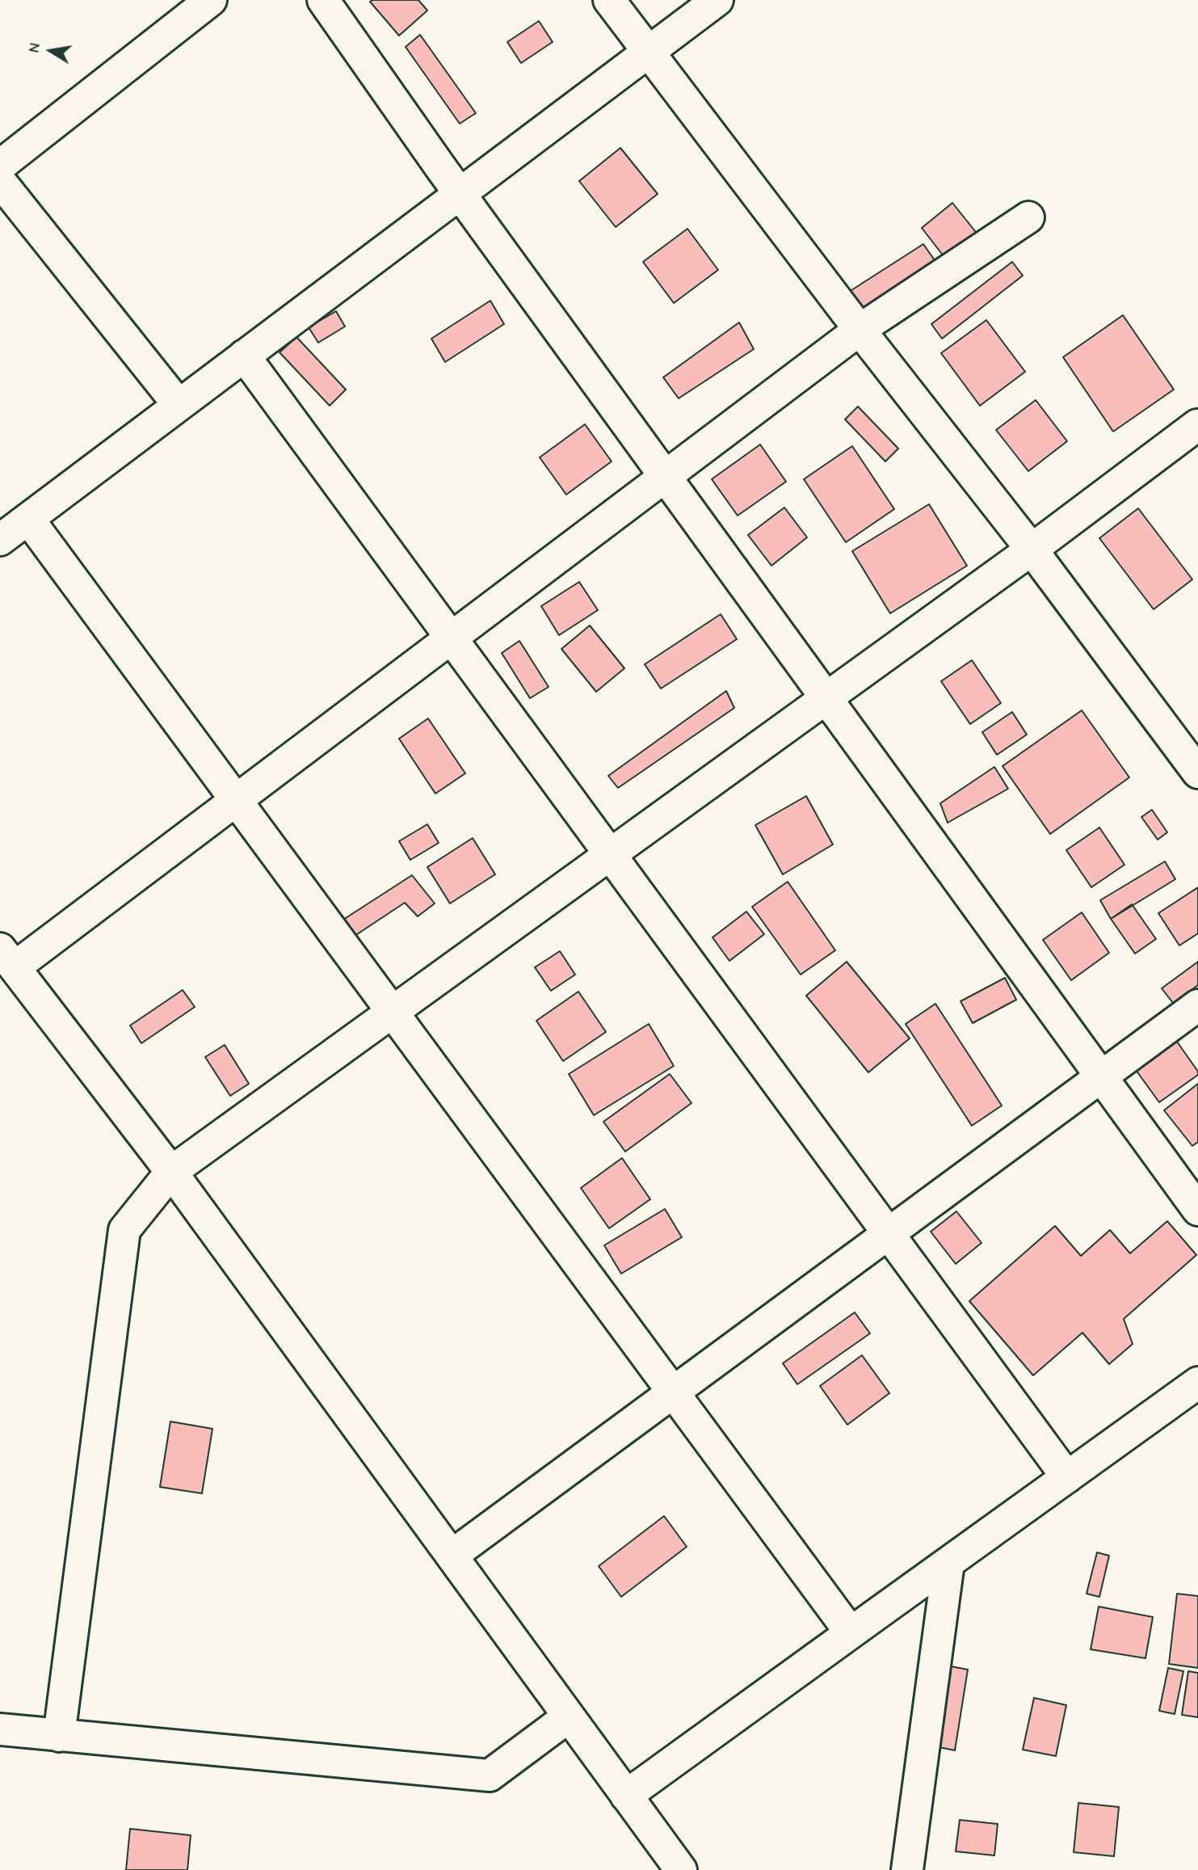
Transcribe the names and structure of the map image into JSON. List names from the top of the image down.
{
  "north": "left"
}
